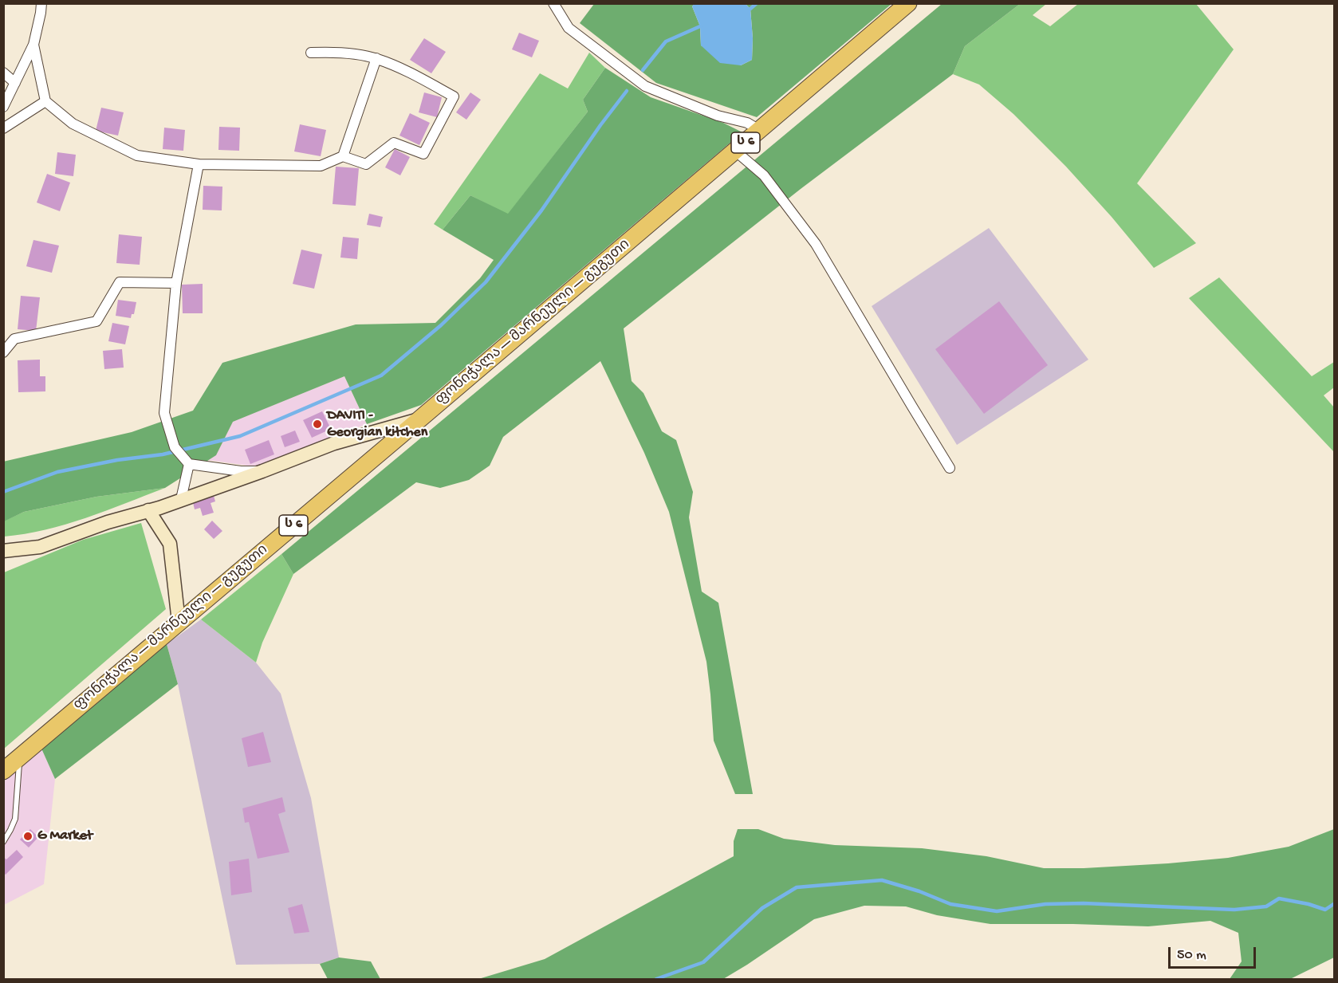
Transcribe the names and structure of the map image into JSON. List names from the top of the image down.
{
  "streets": {
    "highway": ["ს 6", "ფონიჭალა — მარნეული — გუგუთი"]
  },
  "places": ["DAVITI - Georgian kitchen", "G Market"],
  "scale_bar": "50 m"
}
